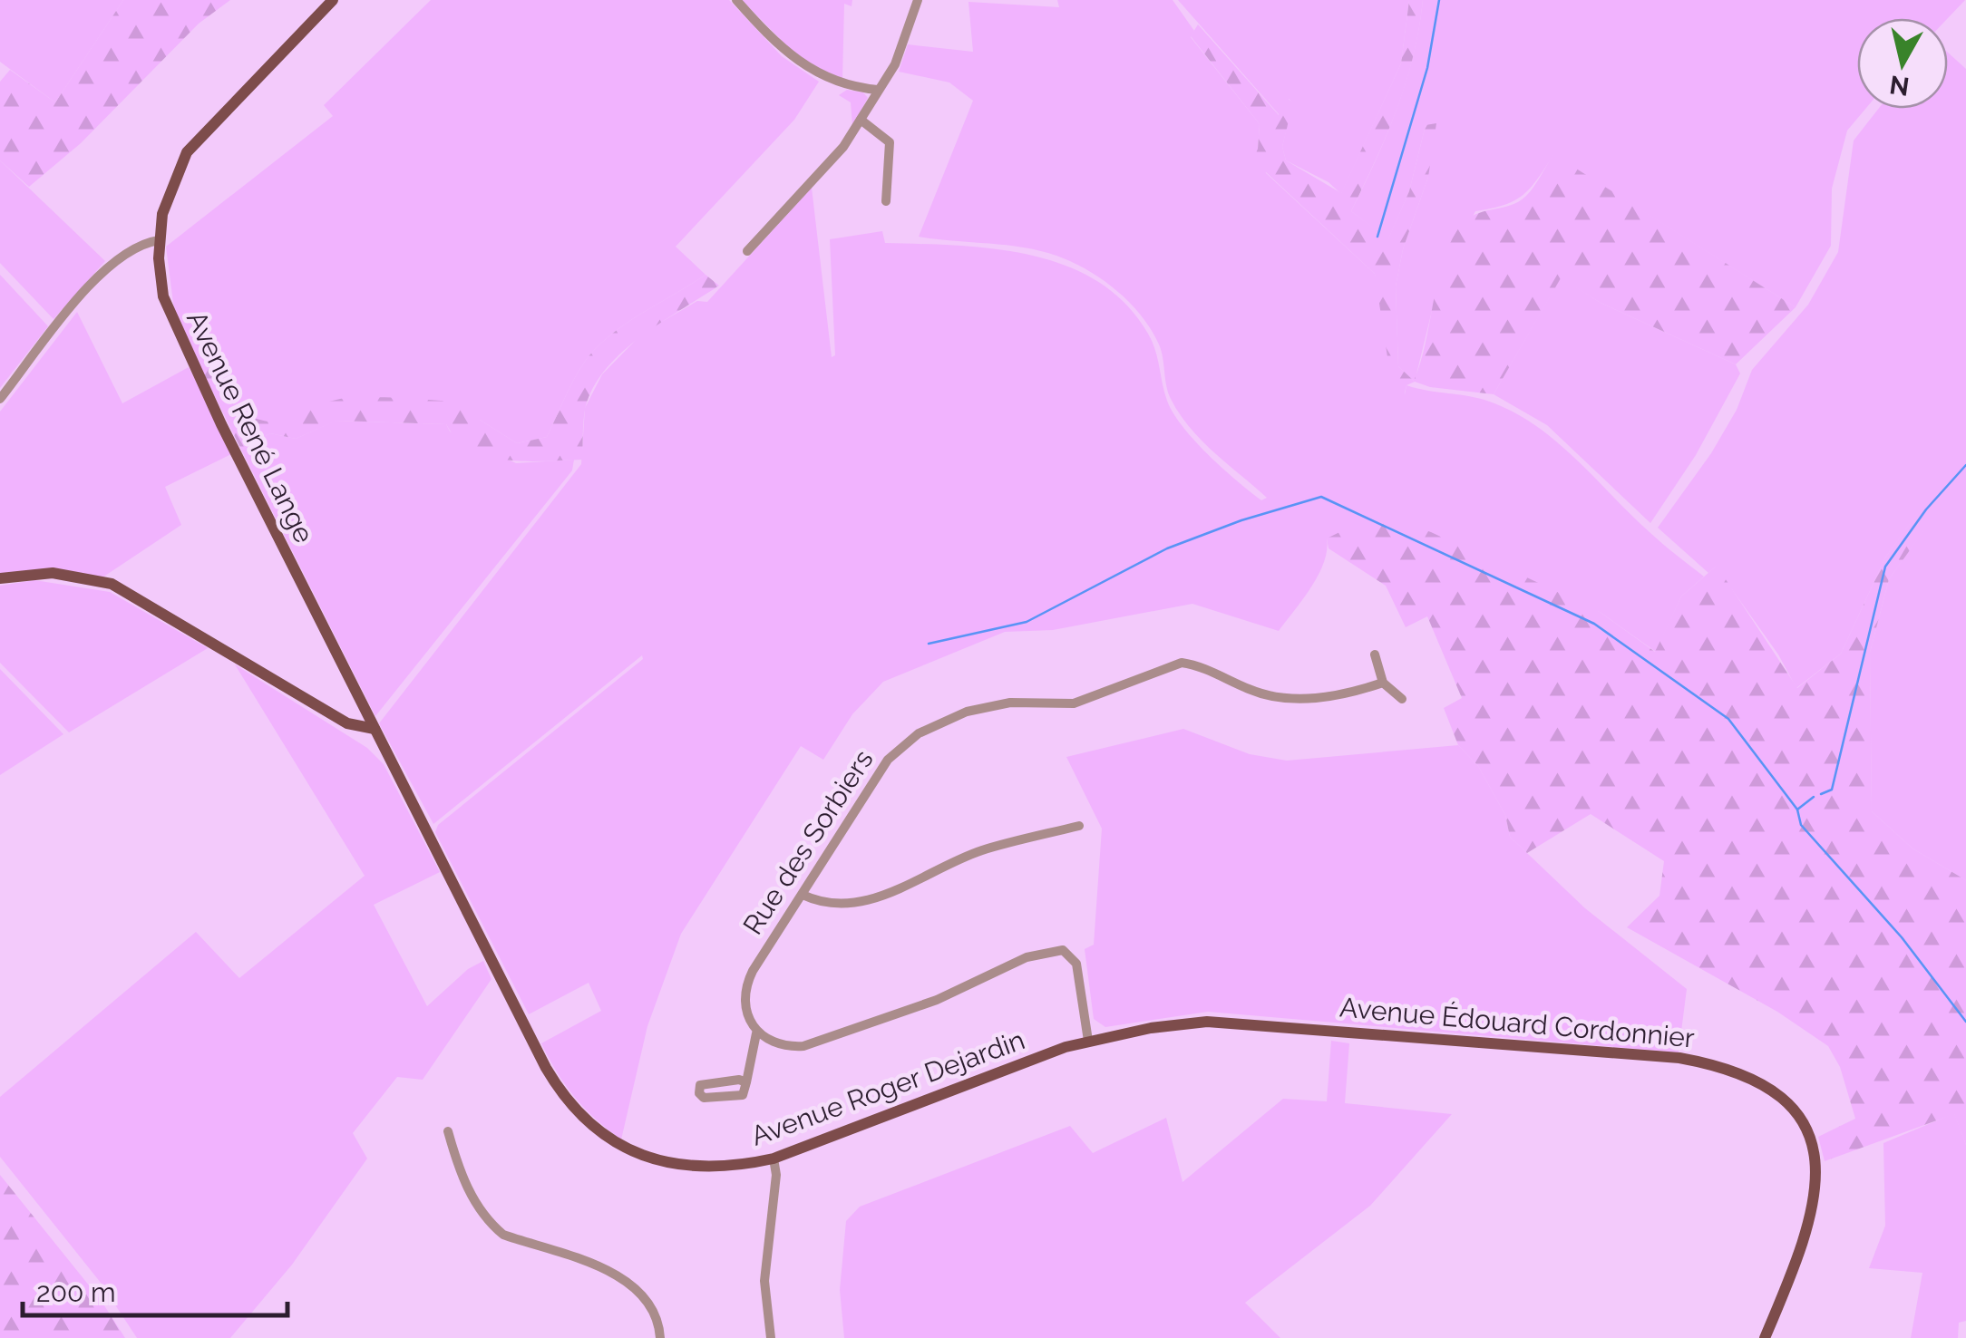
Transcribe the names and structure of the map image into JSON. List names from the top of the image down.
{
  "streets": {
    "main road": ["Avenue René Lange", "Avenue Édouard Cordonnier", "Avenue Roger Dejardin"],
    "street": ["Rue des Sorbiers"]
  },
  "crossings": [
    ["Avenue René Lange", "Avenue Roger Dejardin"],
    ["Avenue Édouard Cordonnier", "Avenue Roger Dejardin"]
  ],
  "scale_bar": "200 m",
  "north": "bottom"
}
